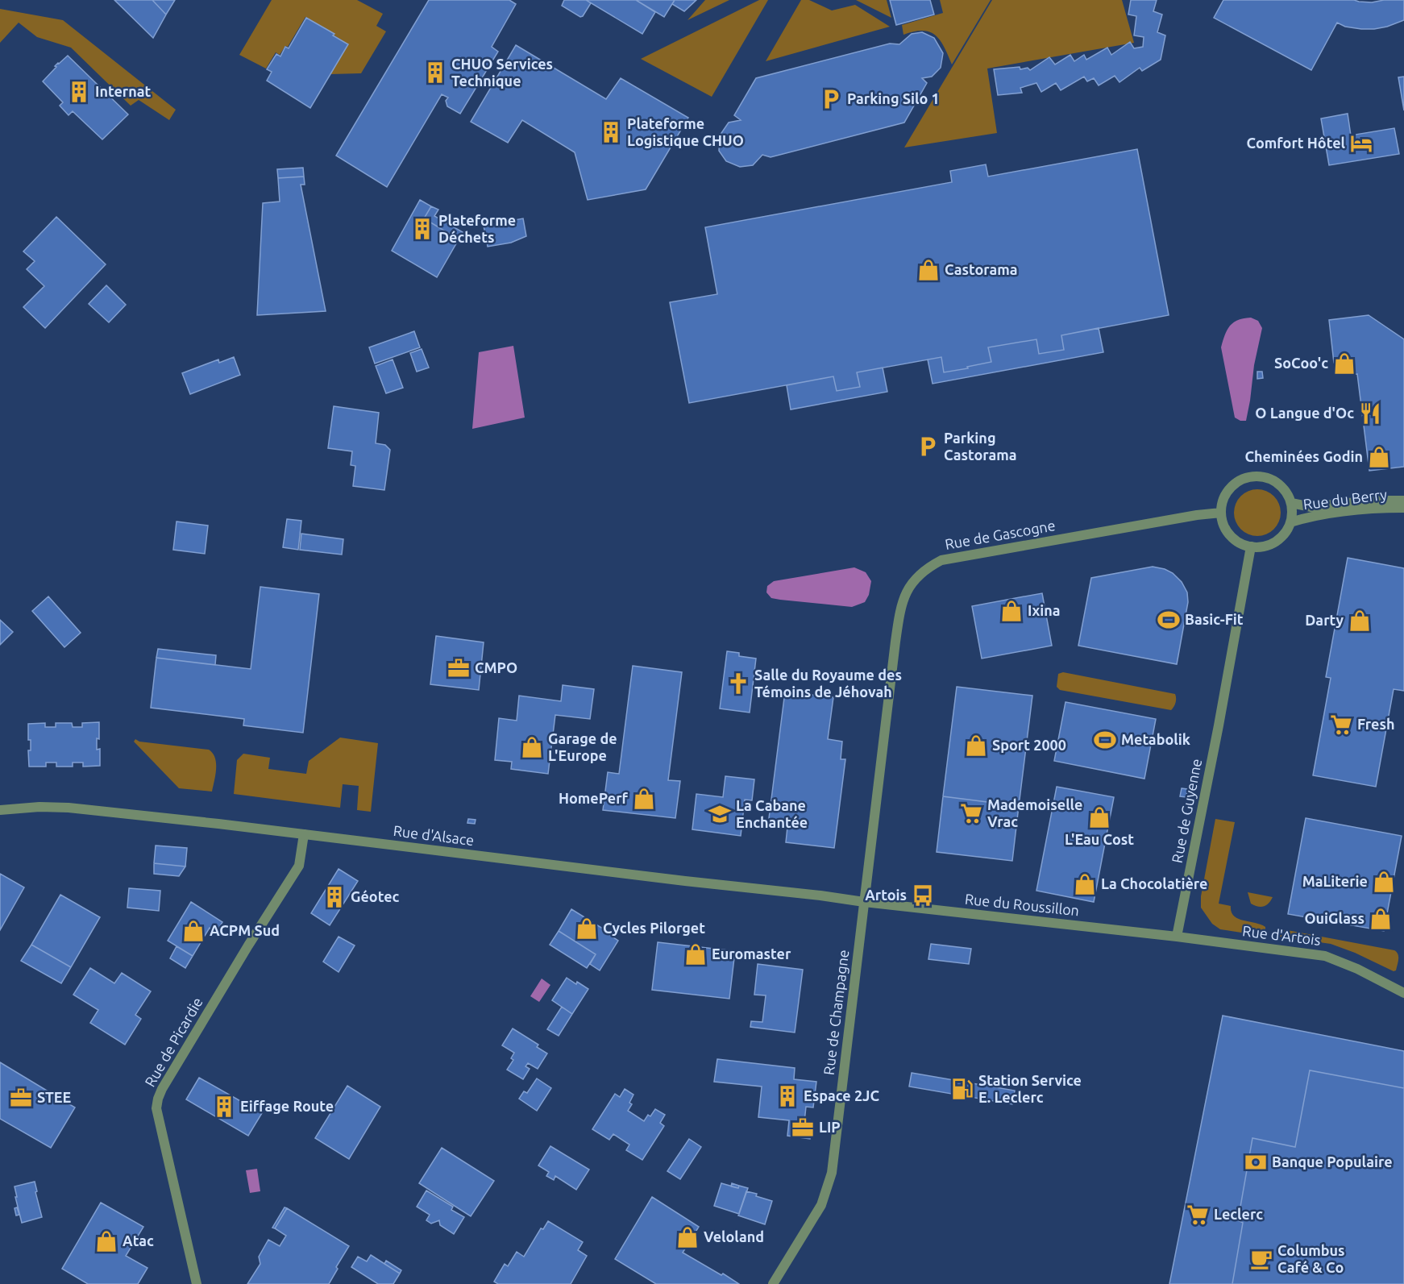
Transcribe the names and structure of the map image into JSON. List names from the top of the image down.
{
  "streets": {
    "street": [
      "Rue du Berry",
      "Rue de Gascogne",
      "Rue de Guyenne",
      "Rue d'Alsace",
      "Rue du Roussillon",
      "Rue d'Artois",
      "Rue de Champagne",
      "Rue de Picardie"
    ]
  },
  "crossings": [
    ["Rue du Berry", "Rue de Gascogne"],
    ["Rue du Berry", "Rue de Guyenne"],
    ["Rue de Gascogne", "Rue de Guyenne"],
    ["Rue de Gascogne", "Rue d'Alsace"],
    ["Rue de Gascogne", "Rue du Roussillon"],
    ["Rue de Gascogne", "Rue de Champagne"],
    ["Rue de Guyenne", "Rue du Roussillon"],
    ["Rue de Guyenne", "Rue d'Artois"],
    ["Rue d'Alsace", "Rue du Roussillon"],
    ["Rue d'Alsace", "Rue de Champagne"],
    ["Rue d'Alsace", "Rue de Picardie"],
    ["Rue du Roussillon", "Rue d'Artois"],
    ["Rue du Roussillon", "Rue de Champagne"]
  ],
  "places": {
    "building": [
      "CHUO Services Technique",
      "Internat",
      "Plateforme Logistique CHUO",
      "Plateforme Déchets",
      "Géotec",
      "Espace 2JC",
      "Eiffage Route"
    ],
    "parking": ["Parking Silo 1", "Parking Castorama"],
    "hotel": ["Comfort Hôtel"],
    "shop": [
      "Castorama",
      "SoCoo'c",
      "Cheminées Godin",
      "Ixina",
      "Darty",
      "Sport 2000",
      "Garage de L'Europe",
      "HomePerf",
      "L'Eau Cost",
      "MaLiterie",
      "La Chocolatière",
      "OuiGlass",
      "Cycles Pilorget",
      "ACPM Sud",
      "Euromaster",
      "Veloland",
      "Atac"
    ],
    "restaurant": ["O Langue d'Oc"],
    "sports": ["Basic-Fit", "Metabolik"],
    "office": ["CMPO", "STEE", "LIP"],
    "church": ["Salle du Royaume des Témoins de Jéhovah"],
    "supermarket": ["Fresh", "Mademoiselle Vrac", "Leclerc"],
    "school or university": ["La Cabane Enchantée"],
    "bus stop": ["Artois"],
    "fuel station": ["Station Service E. Leclerc"],
    "bank": ["Banque Populaire"],
    "cafe": ["Columbus Café & Co"]
  }
}
